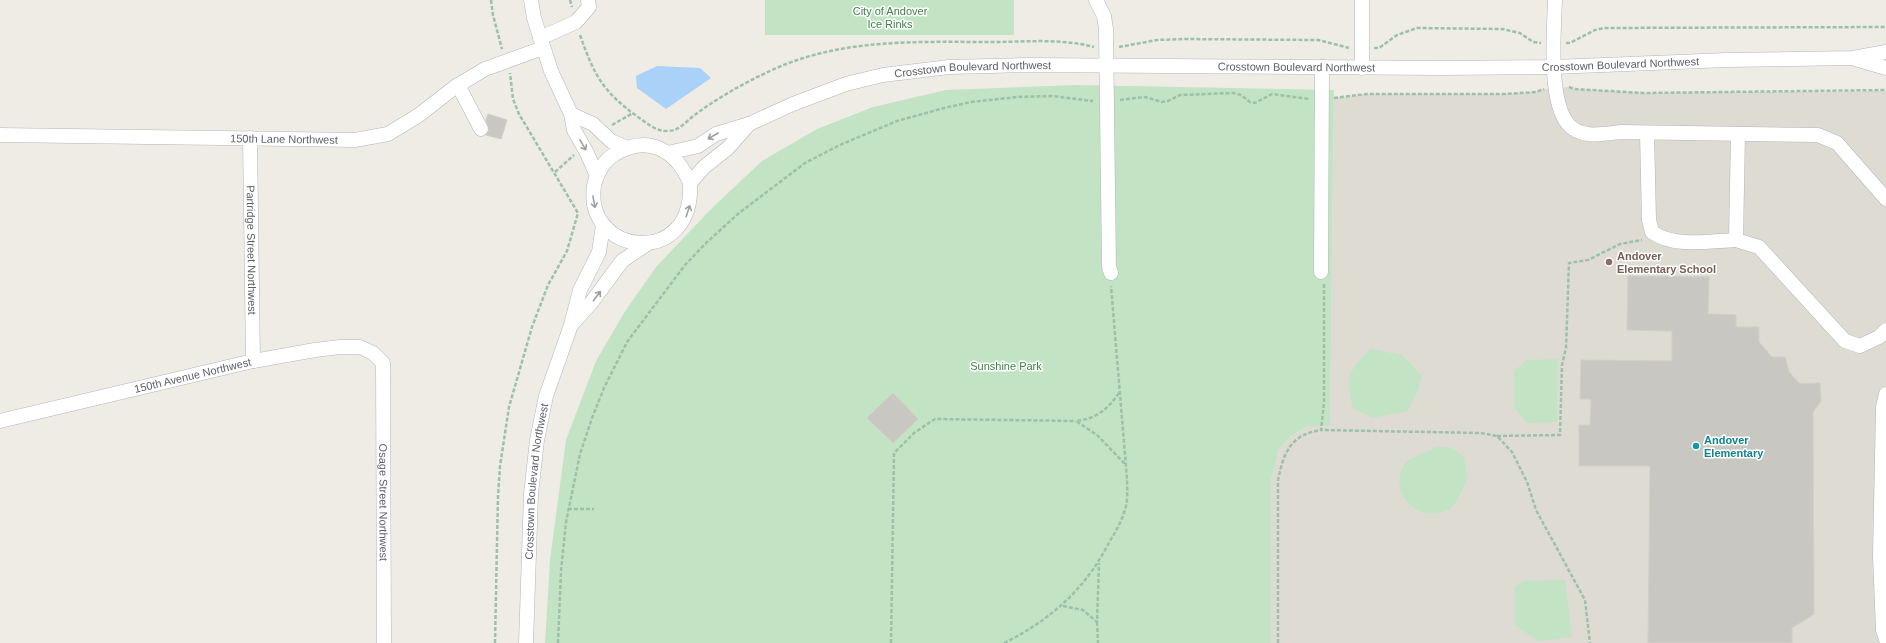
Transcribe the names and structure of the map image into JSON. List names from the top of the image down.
{
  "streets": {
    "street": [
      "Crosstown Boulevard Northwest",
      "150th Lane Northwest",
      "Partridge Street Northwest",
      "150th Avenue Northwest",
      "Osage Street Northwest"
    ]
  },
  "crossings": [
    ["150th Lane Northwest", "Partridge Street Northwest"],
    ["Partridge Street Northwest", "150th Avenue Northwest"],
    ["150th Avenue Northwest", "Osage Street Northwest"]
  ],
  "parks": ["City of Andover Ice Rinks", "Sunshine Park"],
  "places": ["Andover Elementary School", "Andover Elementary"]
}
